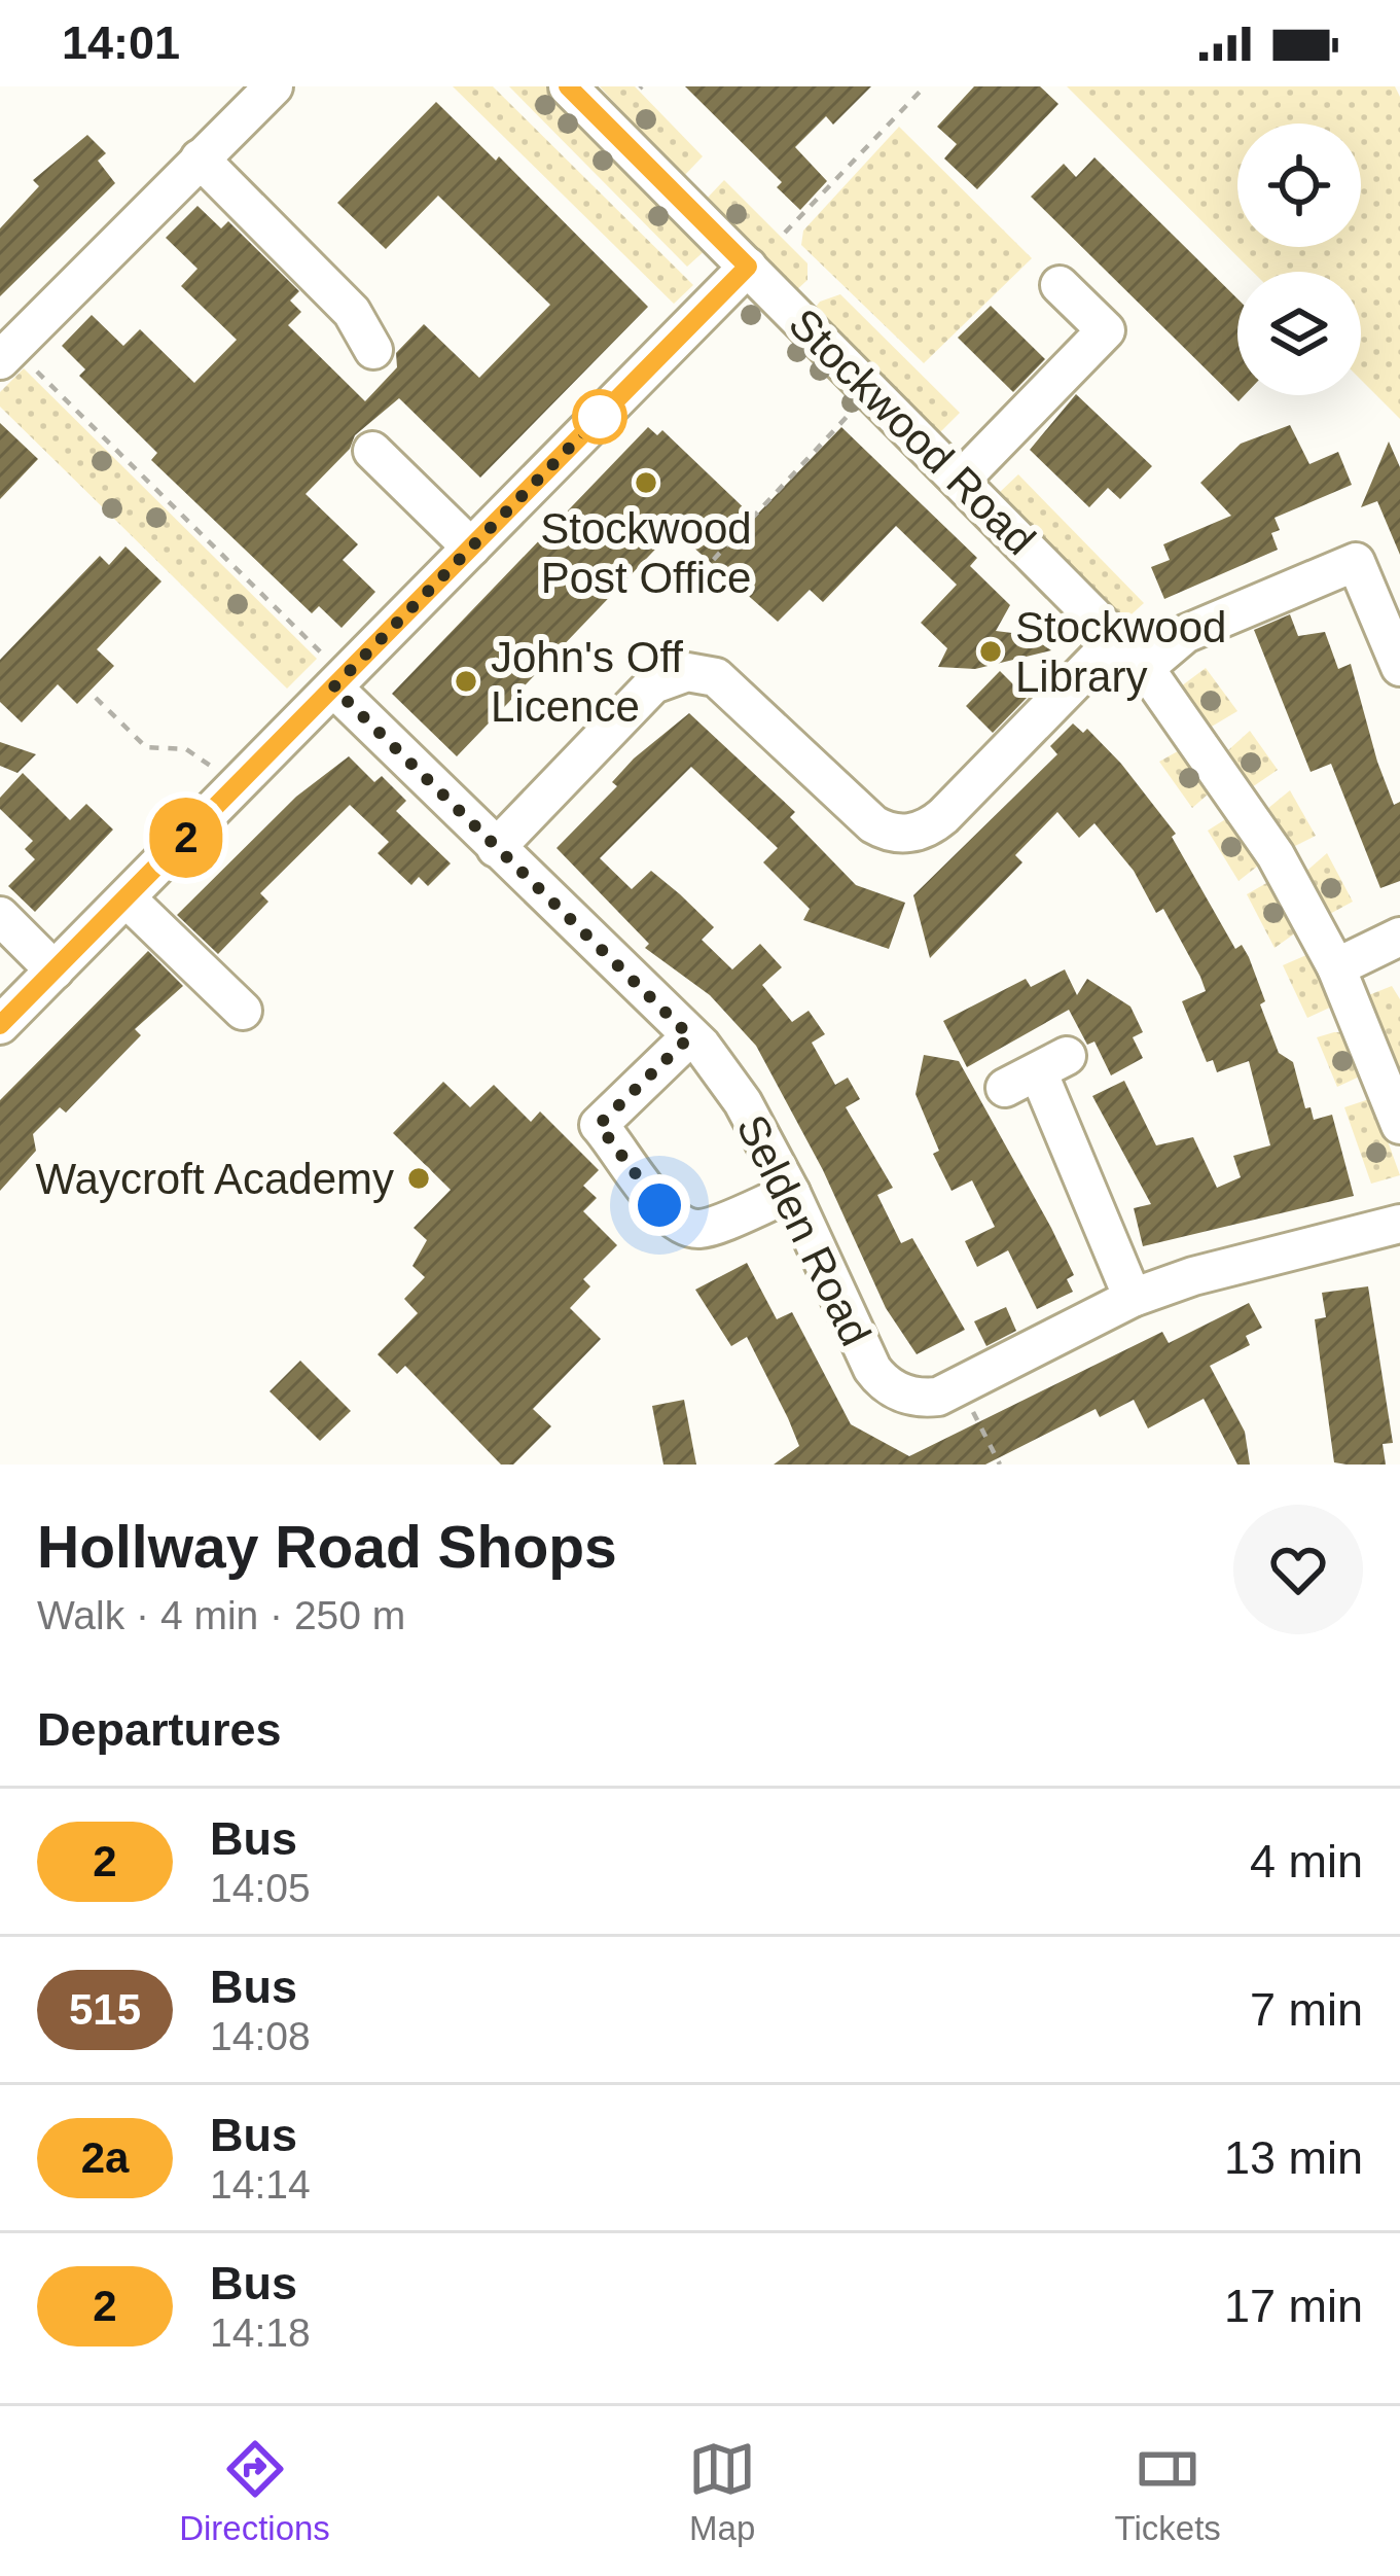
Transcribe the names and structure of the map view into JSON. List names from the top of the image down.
{
  "streets": {
    "street": ["Stockwood Road", "Selden Road"]
  },
  "places": [
    "Stockwood Post Office",
    "Stockwood Library",
    "John's Off Licence",
    "Waycroft Academy"
  ],
  "lines": ["bus line 2"],
  "page": {
    "status": "14:01",
    "on_map": "2",
    "heading": [
      ["Hollway Road Shops", "Walk · 4 min · 250 m"],
      "Departures"
    ],
    "list": [
      {
        "mark": "2",
        "name": "Bus",
        "note": "14:05",
        "value": "4 min"
      },
      {
        "mark": "515",
        "name": "Bus",
        "note": "14:08",
        "value": "7 min"
      },
      {
        "mark": "2a",
        "name": "Bus",
        "note": "14:14",
        "value": "13 min"
      },
      {
        "mark": "2",
        "name": "Bus",
        "note": "14:18",
        "value": "17 min"
      }
    ],
    "tabs": ["Directions", "Map", "Tickets"]
  }
}
